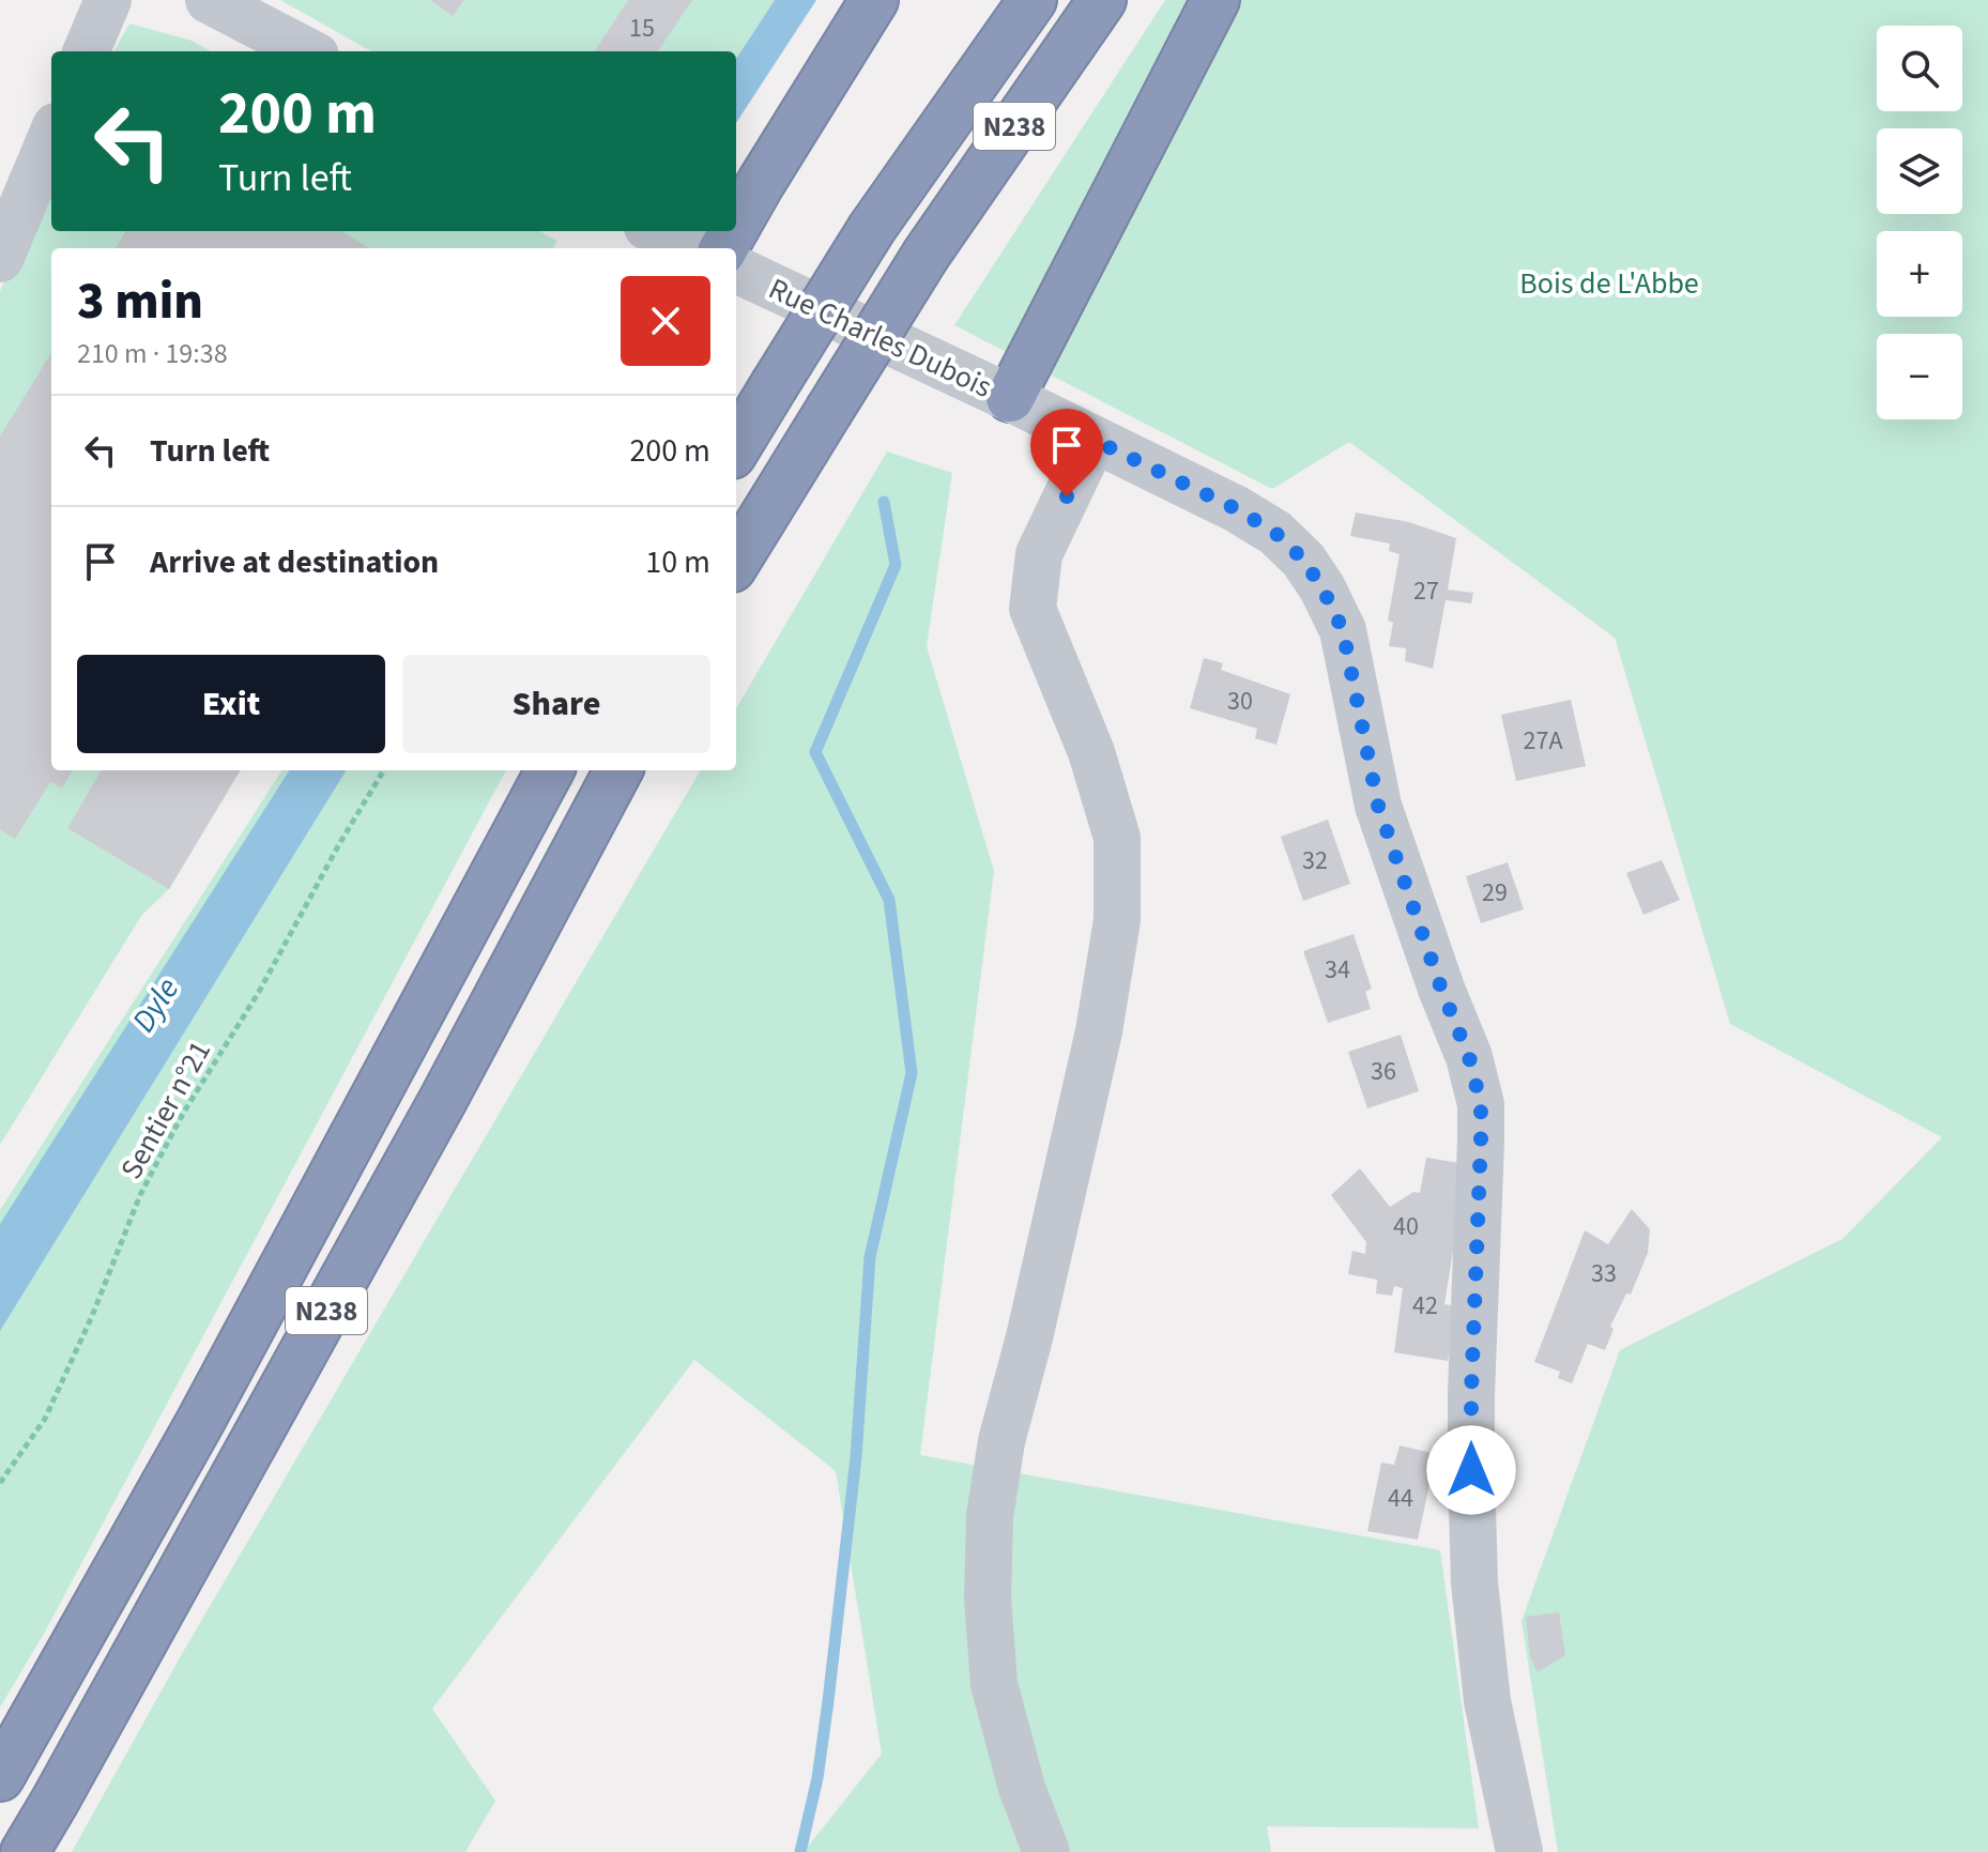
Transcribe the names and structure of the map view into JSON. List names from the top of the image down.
{
  "streets": {
    "highway": ["N238"],
    "street": ["Rue Charles Dubois"],
    "path": ["Sentier n°21"]
  },
  "water": ["Dyle"],
  "parks": ["Bois de L'Abbe"],
  "house_numbers": [
    "15",
    "27",
    "30",
    "27A",
    "32",
    "29",
    "34",
    "36",
    "40",
    "33",
    "42",
    "44"
  ],
  "page": {
    "map_buttons": ["+", "−"],
    "turn": ["200 m", "Turn left"],
    "heading": ["3 min", "210 m · 19:38"],
    "list": [
      {
        "name": "Turn left",
        "value": "200 m"
      },
      {
        "name": "Arrive at destination",
        "value": "10 m"
      }
    ],
    "buttons": ["Exit", "Share"]
  }
}
